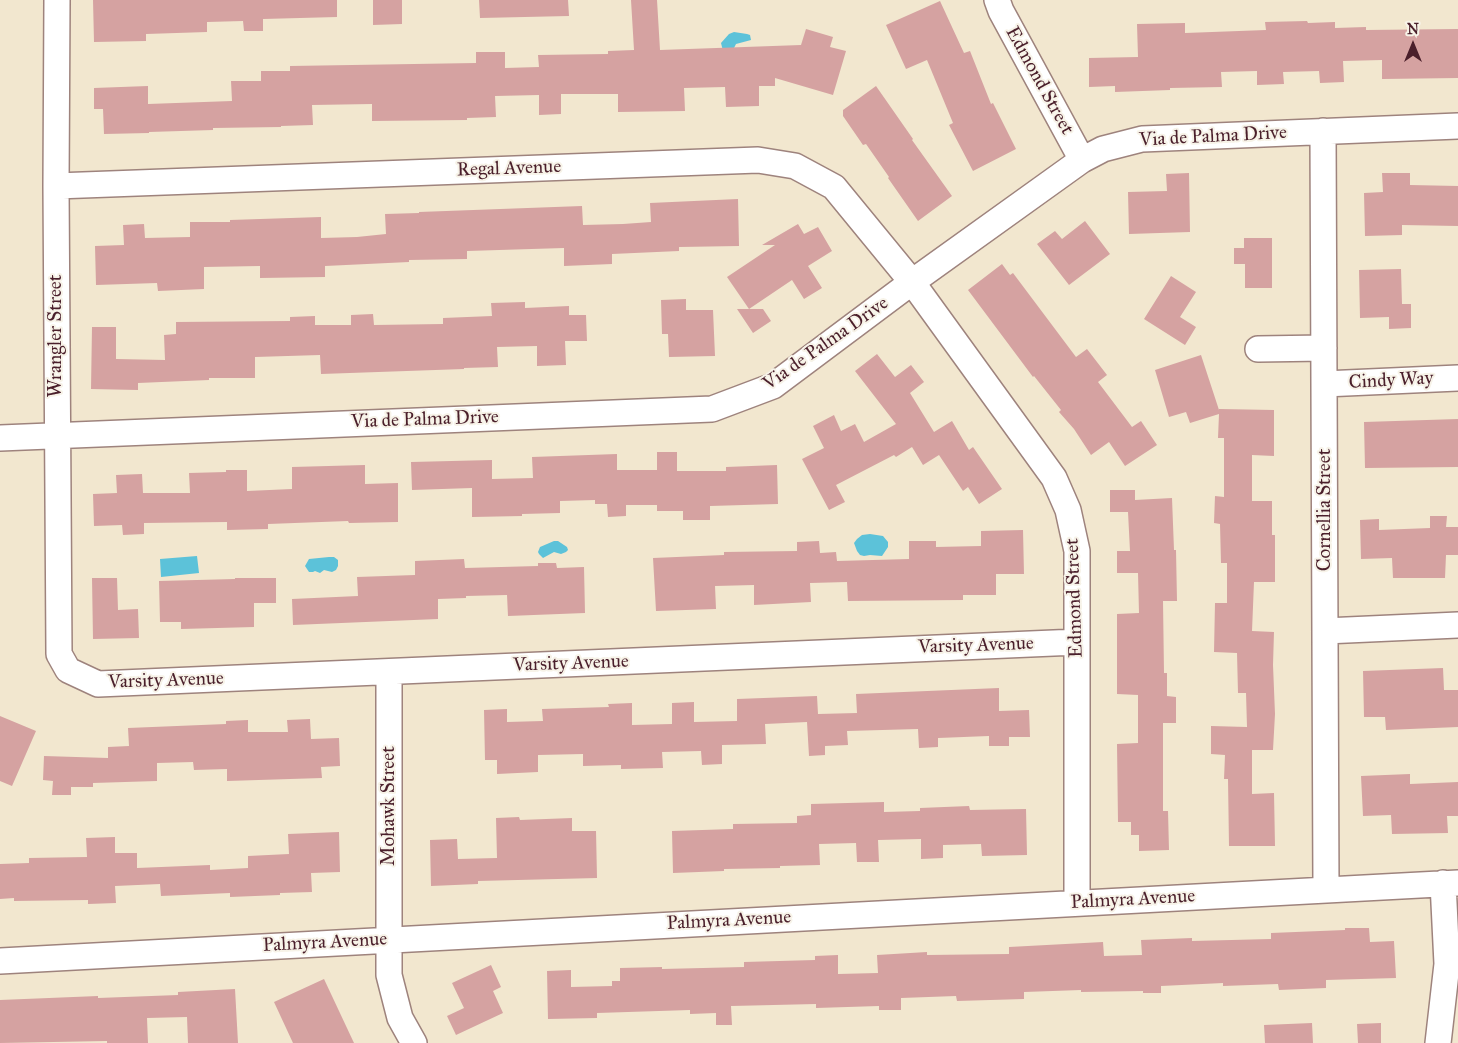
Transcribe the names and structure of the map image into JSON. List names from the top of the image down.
{
  "streets": {
    "street": [
      "Edmond Street",
      "Via de Palma Drive",
      "Regal Avenue",
      "Wrangler Street",
      "Cindy Way",
      "Cornellia Street",
      "Varsity Avenue",
      "Mohawk Street",
      "Palmyra Avenue"
    ]
  },
  "crossings": [
    ["Edmond Street", "Via de Palma Drive"],
    ["Edmond Street", "Regal Avenue"],
    ["Edmond Street", "Varsity Avenue"],
    ["Edmond Street", "Palmyra Avenue"],
    ["Via de Palma Drive", "Regal Avenue"],
    ["Via de Palma Drive", "Wrangler Street"],
    ["Via de Palma Drive", "Cornellia Street"],
    ["Regal Avenue", "Wrangler Street"],
    ["Wrangler Street", "Varsity Avenue"],
    ["Cindy Way", "Cornellia Street"],
    ["Cornellia Street", "Palmyra Avenue"],
    ["Varsity Avenue", "Mohawk Street"],
    ["Mohawk Street", "Palmyra Avenue"]
  ],
  "north": "top"
}
